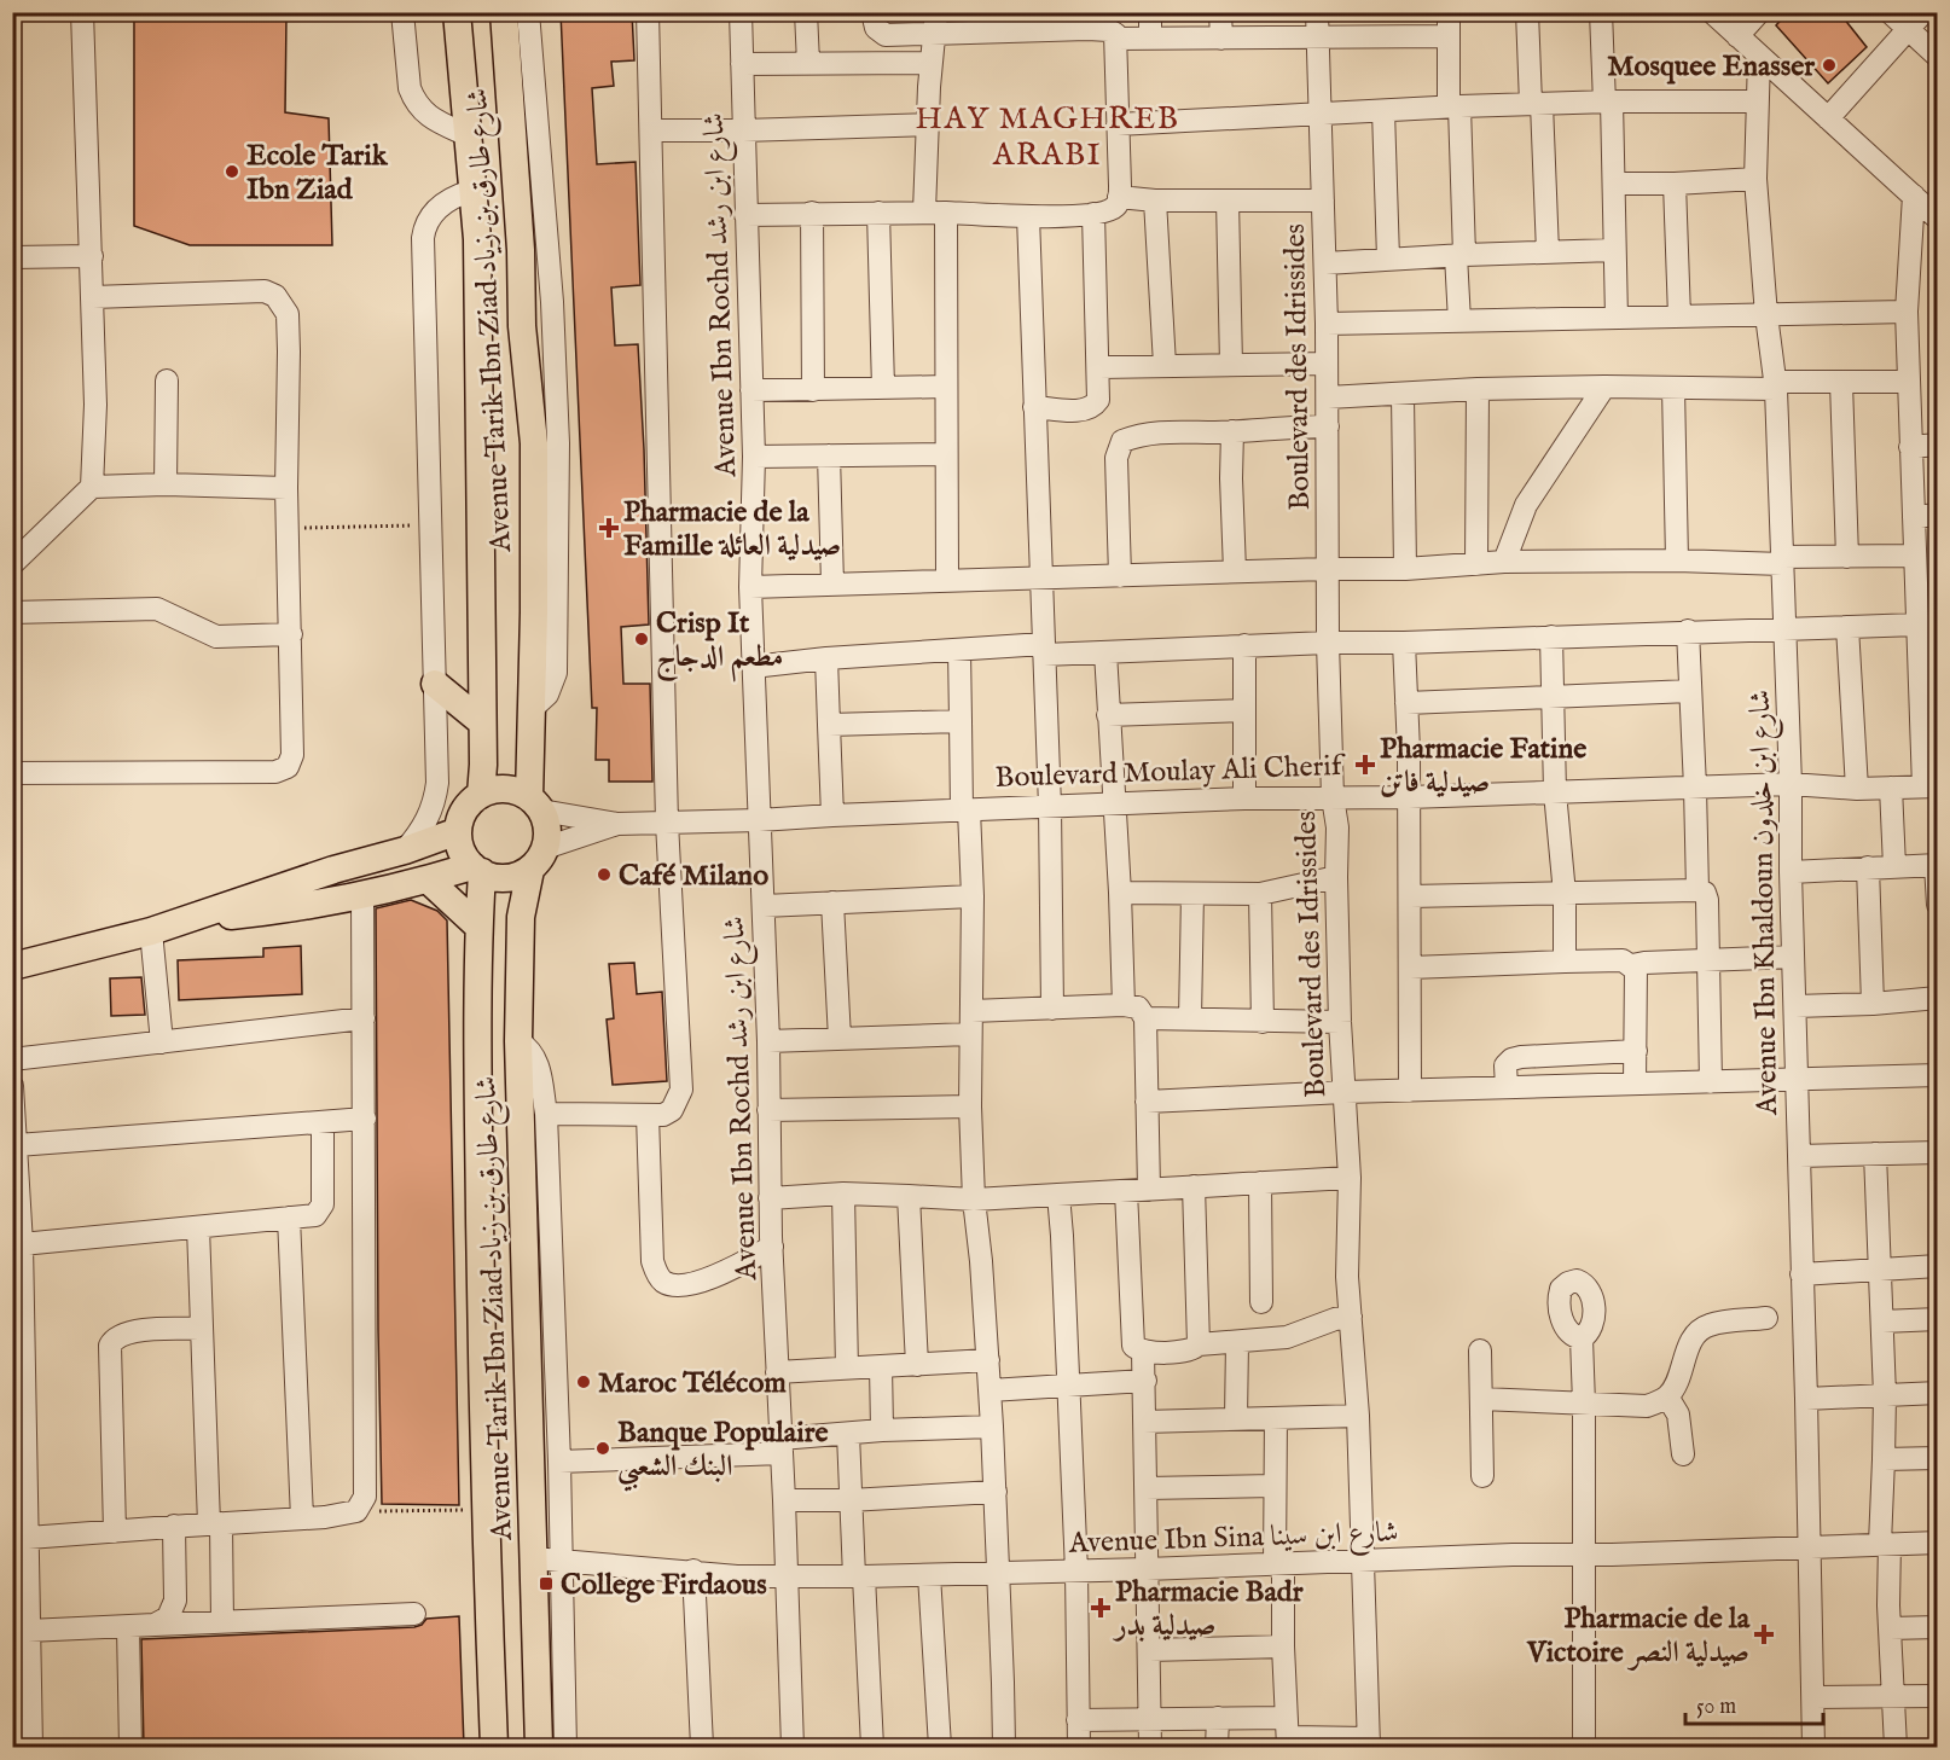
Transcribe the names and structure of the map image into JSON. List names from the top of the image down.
{
  "streets": {
    "main road": ["Avenue Tarik Ibn Ziad شارع طارق بن زياد"],
    "street": [
      "Avenue Ibn Rochd شارع ابن رشد",
      "Boulevard des Idrissides",
      "Boulevard Moulay Ali Cherif",
      "Avenue Ibn Khaldoun شارع ابن خلدون",
      "Avenue Ibn Sina شارع ابن سينا"
    ]
  },
  "crossings": [
    ["Avenue Ibn Rochd شارع ابن رشد", "Boulevard Moulay Ali Cherif"],
    ["Avenue Ibn Rochd شارع ابن رشد", "Avenue Ibn Sina شارع ابن سينا"],
    ["Avenue Tarik Ibn Ziad شارع طارق بن زياد", "Boulevard Moulay Ali Cherif"],
    ["Avenue Tarik Ibn Ziad شارع طارق بن زياد", "Avenue Ibn Sina شارع ابن سينا"],
    ["Boulevard des Idrissides", "Boulevard Moulay Ali Cherif"],
    ["Boulevard des Idrissides", "Avenue Ibn Sina شارع ابن سينا"],
    ["Boulevard Moulay Ali Cherif", "Avenue Ibn Khaldoun شارع ابن خلدون"],
    ["Avenue Ibn Khaldoun شارع ابن خلدون", "Avenue Ibn Sina شارع ابن سينا"]
  ],
  "districts": ["HAY MAGHREB ARABI"],
  "places": {
    "other": [
      "Mosquee Enasser",
      "Ecole Tarik Ibn Ziad",
      "Crisp It مطعم الدجاج",
      "Café Milano",
      "Maroc Télécom",
      "Banque Populaire البنك الشعبي"
    ],
    "health": [
      "Pharmacie de la Famille صيدلية العائلة",
      "Pharmacie Fatine صيدلية فاتن",
      "Pharmacie Badr صيدلية بدر",
      "Pharmacie de la Victoire صيدلية النصر"
    ],
    "transit": ["College Firdaous"]
  },
  "scale_bar": "50 m"
}
